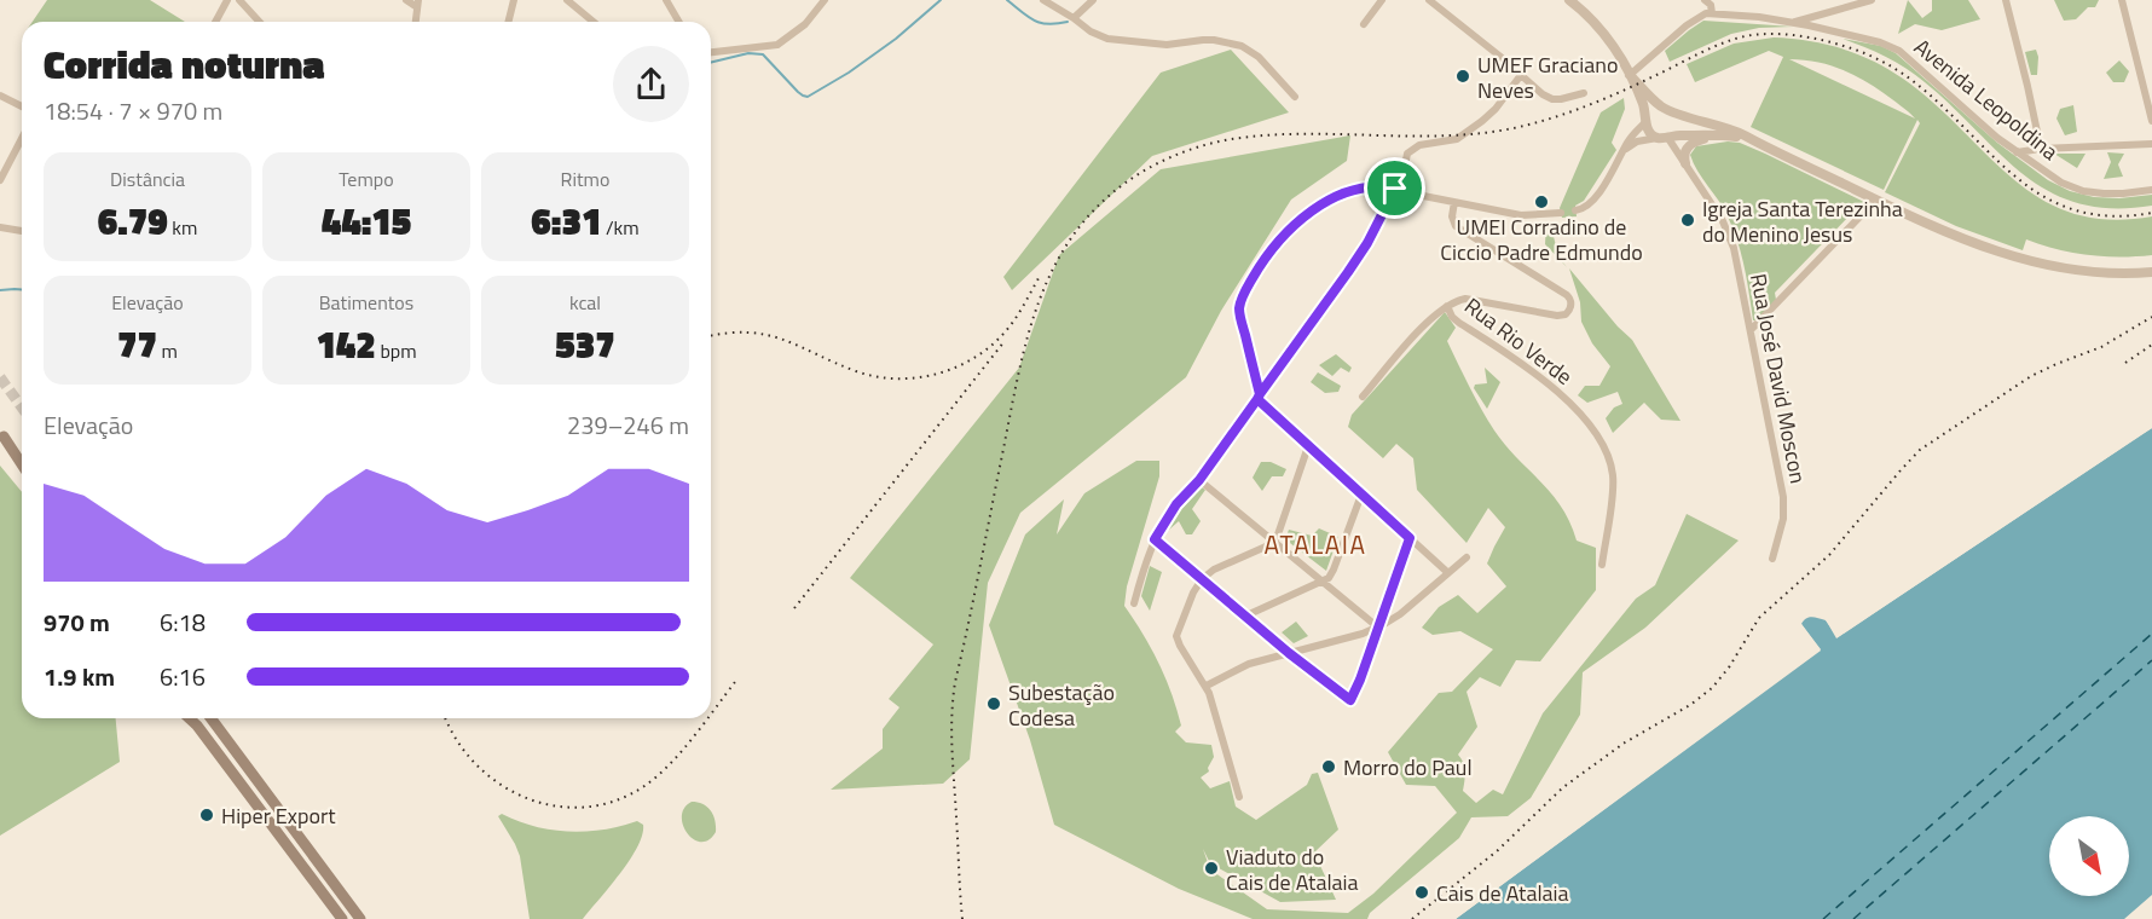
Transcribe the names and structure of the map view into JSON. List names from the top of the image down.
{
  "streets": {
    "street": ["Avenida Leopoldina", "Rua Rio Verde", "Rua José David Moscon"]
  },
  "districts": ["ATALAIA"],
  "places": [
    "UMEF Graciano Neves",
    "UMEI Corradino de Ciccio Padre Edmundo",
    "Igreja Santa Terezinha do Menino Jesus",
    "Subestação Codesa",
    "Morro do Paul",
    "Hiper Export",
    "Viaduto do Cais de Atalaia",
    "Cais de Atalaia"
  ],
  "north": "bottom right",
  "page": {
    "heading": ["Corrida noturna", "18:54 · 7 × 970 m"],
    "stats": [
      ["Distância", "6.79 km"],
      ["Tempo", "44:15"],
      ["Ritmo", "6:31 /km"],
      ["Elevação", "77 m"],
      ["Batimentos", "142 bpm"],
      ["kcal", "537"]
    ],
    "chart": ["Elevação", "239–246 m"],
    "list": [
      {
        "name": "970 m",
        "note": "6:18"
      },
      {
        "name": "1.9 km",
        "note": "6:16"
      }
    ]
  }
}
